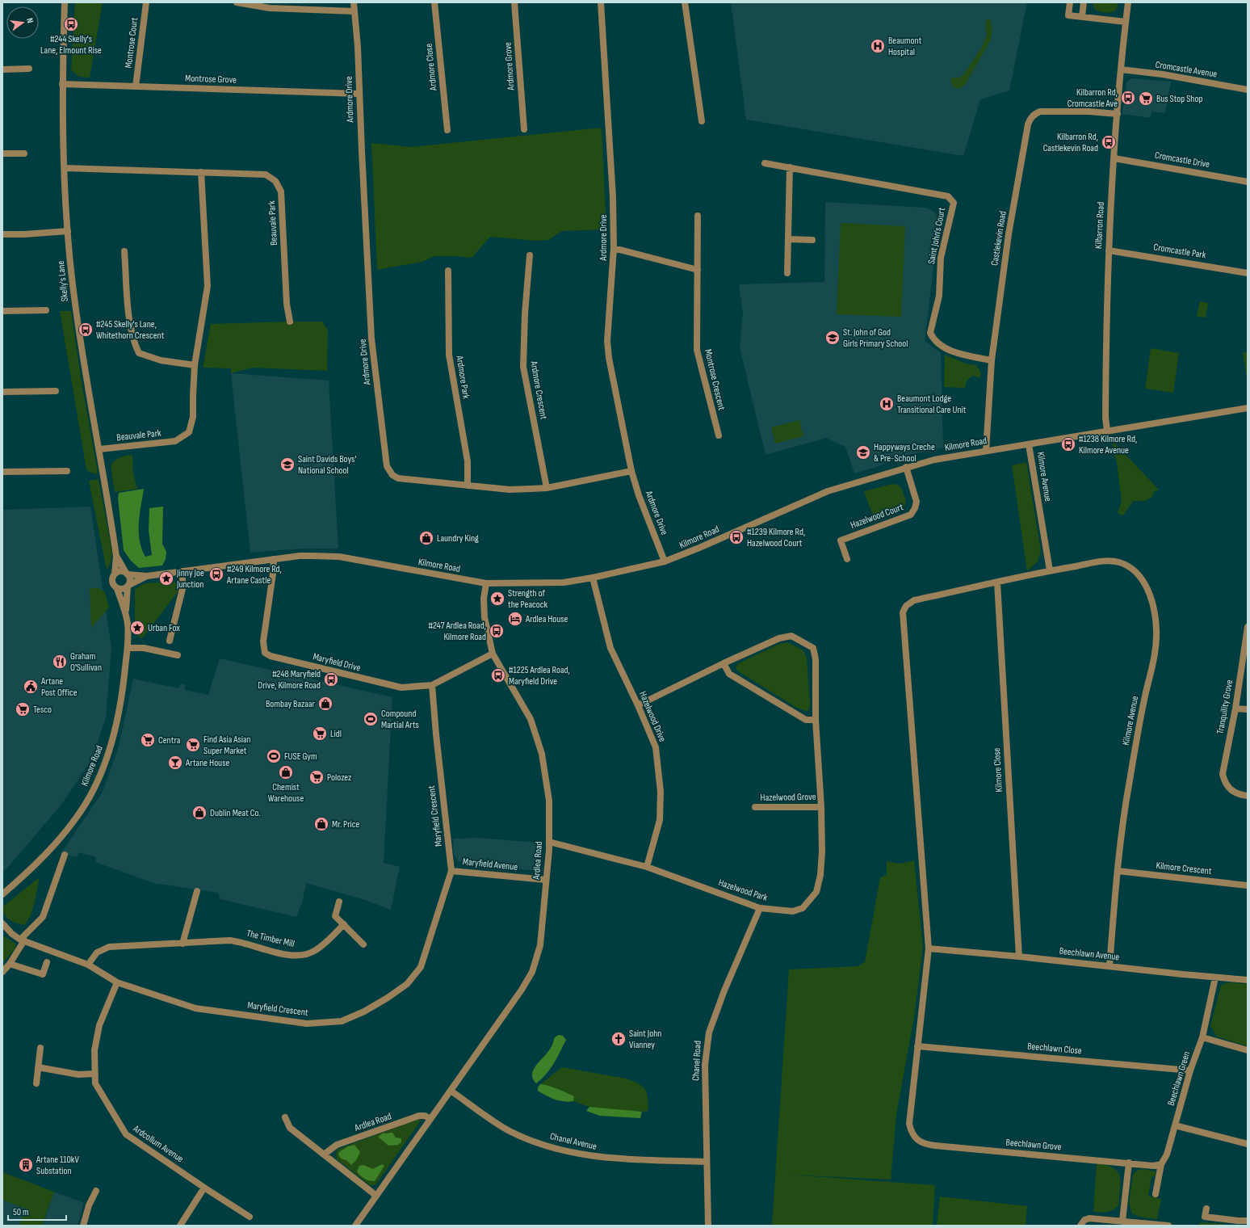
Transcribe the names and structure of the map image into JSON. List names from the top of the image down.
{
  "streets": {
    "street": [
      "Montrose Court",
      "Ardmore Grove",
      "Ardmore Close",
      "Cromcastle Avenue",
      "Montrose Grove",
      "Ardmore Drive",
      "Cromcastle Drive",
      "Beauvale Park",
      "Kilbarron Road",
      "Saint John's Court",
      "Castlekevin Road",
      "Cromcastle Park",
      "Skelly's Lane",
      "Ardmore Park",
      "Montrose Crescent",
      "Ardmore Crescent",
      "Kilmore Road",
      "Kilmore Avenue",
      "Hazelwood Court",
      "Maryfield Drive",
      "Tranquility Grove",
      "Hazelwood Drive",
      "Kilmore Close",
      "Hazelwood Grove",
      "Maryfield Crescent",
      "Ardlea Road",
      "Maryfield Avenue",
      "Kilmore Crescent",
      "Hazelwood Park",
      "The Timber Mill",
      "Beechlawn Avenue",
      "Beechlawn Close",
      "Chanel Road",
      "Beechlawn Green",
      "Chanel Avenue",
      "Ardcollum Avenue",
      "Beechlawn Grove"
    ]
  },
  "crossings": [
    ["Montrose Court", "Montrose Grove"],
    ["Cromcastle Avenue", "Kilbarron Road"],
    ["Montrose Grove", "Ardmore Drive"],
    ["Montrose Grove", "Skelly's Lane"],
    ["Ardmore Drive", "Ardmore Park"],
    ["Ardmore Drive", "Ardmore Crescent"],
    ["Ardmore Drive", "Kilmore Road"],
    ["Cromcastle Drive", "Kilbarron Road"],
    ["Beauvale Park", "Skelly's Lane"],
    ["Kilbarron Road", "Castlekevin Road"],
    ["Kilbarron Road", "Cromcastle Park"],
    ["Kilbarron Road", "Kilmore Road"],
    ["Saint John's Court", "Castlekevin Road"],
    ["Castlekevin Road", "Kilmore Road"],
    ["Skelly's Lane", "Kilmore Road"],
    ["Kilmore Road", "Kilmore Avenue"],
    ["Kilmore Road", "Hazelwood Court"],
    ["Kilmore Road", "Maryfield Drive"],
    ["Kilmore Road", "Hazelwood Drive"],
    ["Kilmore Road", "Ardlea Road"],
    ["Kilmore Avenue", "Kilmore Close"],
    ["Kilmore Avenue", "Kilmore Crescent"],
    ["Kilmore Avenue", "Beechlawn Avenue"],
    ["Kilmore Avenue", "Beechlawn Close"],
    ["Kilmore Avenue", "Beechlawn Grove"],
    ["Maryfield Drive", "Maryfield Crescent"],
    ["Maryfield Drive", "Ardlea Road"],
    ["Hazelwood Drive", "Hazelwood Park"],
    ["Kilmore Close", "Beechlawn Avenue"],
    ["Hazelwood Grove", "Hazelwood Park"],
    ["Maryfield Crescent", "Maryfield Avenue"],
    ["Maryfield Crescent", "The Timber Mill"],
    ["Maryfield Crescent", "Ardcollum Avenue"],
    ["Ardlea Road", "Maryfield Avenue"],
    ["Ardlea Road", "Hazelwood Park"],
    ["Ardlea Road", "Chanel Avenue"],
    ["Hazelwood Park", "Chanel Road"],
    ["Beechlawn Avenue", "Beechlawn Green"],
    ["Beechlawn Close", "Beechlawn Green"],
    ["Chanel Road", "Chanel Avenue"],
    ["Beechlawn Green", "Beechlawn Grove"]
  ],
  "places": {
    "bus stop": [
      "#244 Skelly's Lane, Elmount Rise",
      "Kilbarron Rd, Cromcastle Ave",
      "Kilbarron Rd, Castlekevin Road",
      "#245 Skelly's Lane, Whitethorn Crescent",
      "#1238 Kilmore Rd, Kilmore Avenue",
      "#1239 Kilmore Rd, Hazelwood Court",
      "#249 Kilmore Rd, Artane Castle",
      "#247 Ardlea Road, Kilmore Road",
      "#1225 Ardlea Road, Maryfield Drive",
      "#248 Maryfield Drive, Kilmore Road"
    ],
    "hospital": ["Beaumont Hospital", "Beaumont Lodge Transitional Care Unit"],
    "supermarket": [
      "Bus Stop Shop",
      "Tesco",
      "Lidl",
      "Centra",
      "Find Asia Asian Super Market",
      "Polozez"
    ],
    "school or university": ["St. John of God Girls Primary School", "Happyways Creche & Pre-School", "Saint Davids Boys' National School"],
    "shop": [
      "Laundry King",
      "Bombay Bazaar",
      "Chemist Warehouse",
      "Dublin Meat Co.",
      "Mr. Price"
    ],
    "place": ["Jinny Joe Junction", "Strength of the Peacock", "Urban Fox"],
    "hotel": ["Ardlea House"],
    "restaurant": ["Graham O'Sullivan"],
    "public building": ["Artane Post Office"],
    "sports": ["Compound Martial Arts", "FUSE Gym"],
    "bar": ["Artane House"],
    "church": ["Saint John Vianney"],
    "building": ["Artane 110kV Substation"]
  },
  "scale_bar": "50 m",
  "north": "right"
}
